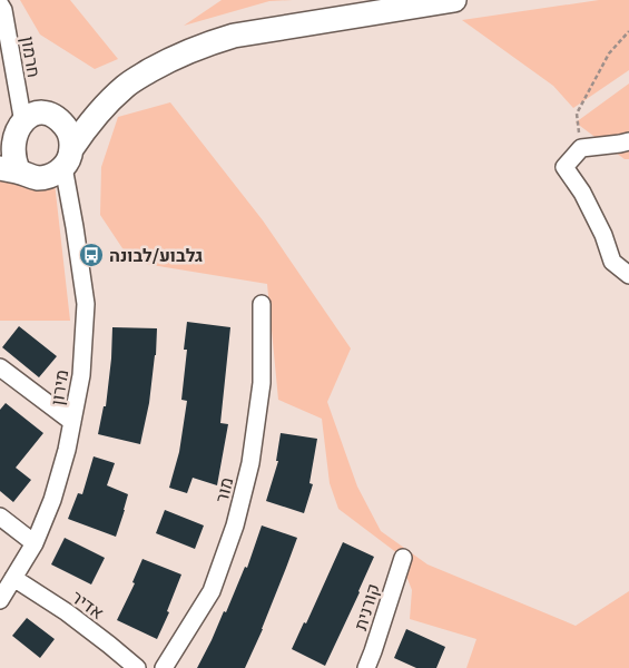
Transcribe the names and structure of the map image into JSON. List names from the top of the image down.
{
  "streets": {
    "street": [
      "חרמון",
      "מירון",
      "מור",
      "אדיר",
      "קורנית"
    ]
  },
  "crossings": [
    ["חרמון", "מירון"],
    ["מירון", "אדיר"]
  ],
  "places": {
    "bus stop": ["גלבוע/לבונה"]
  }
}
